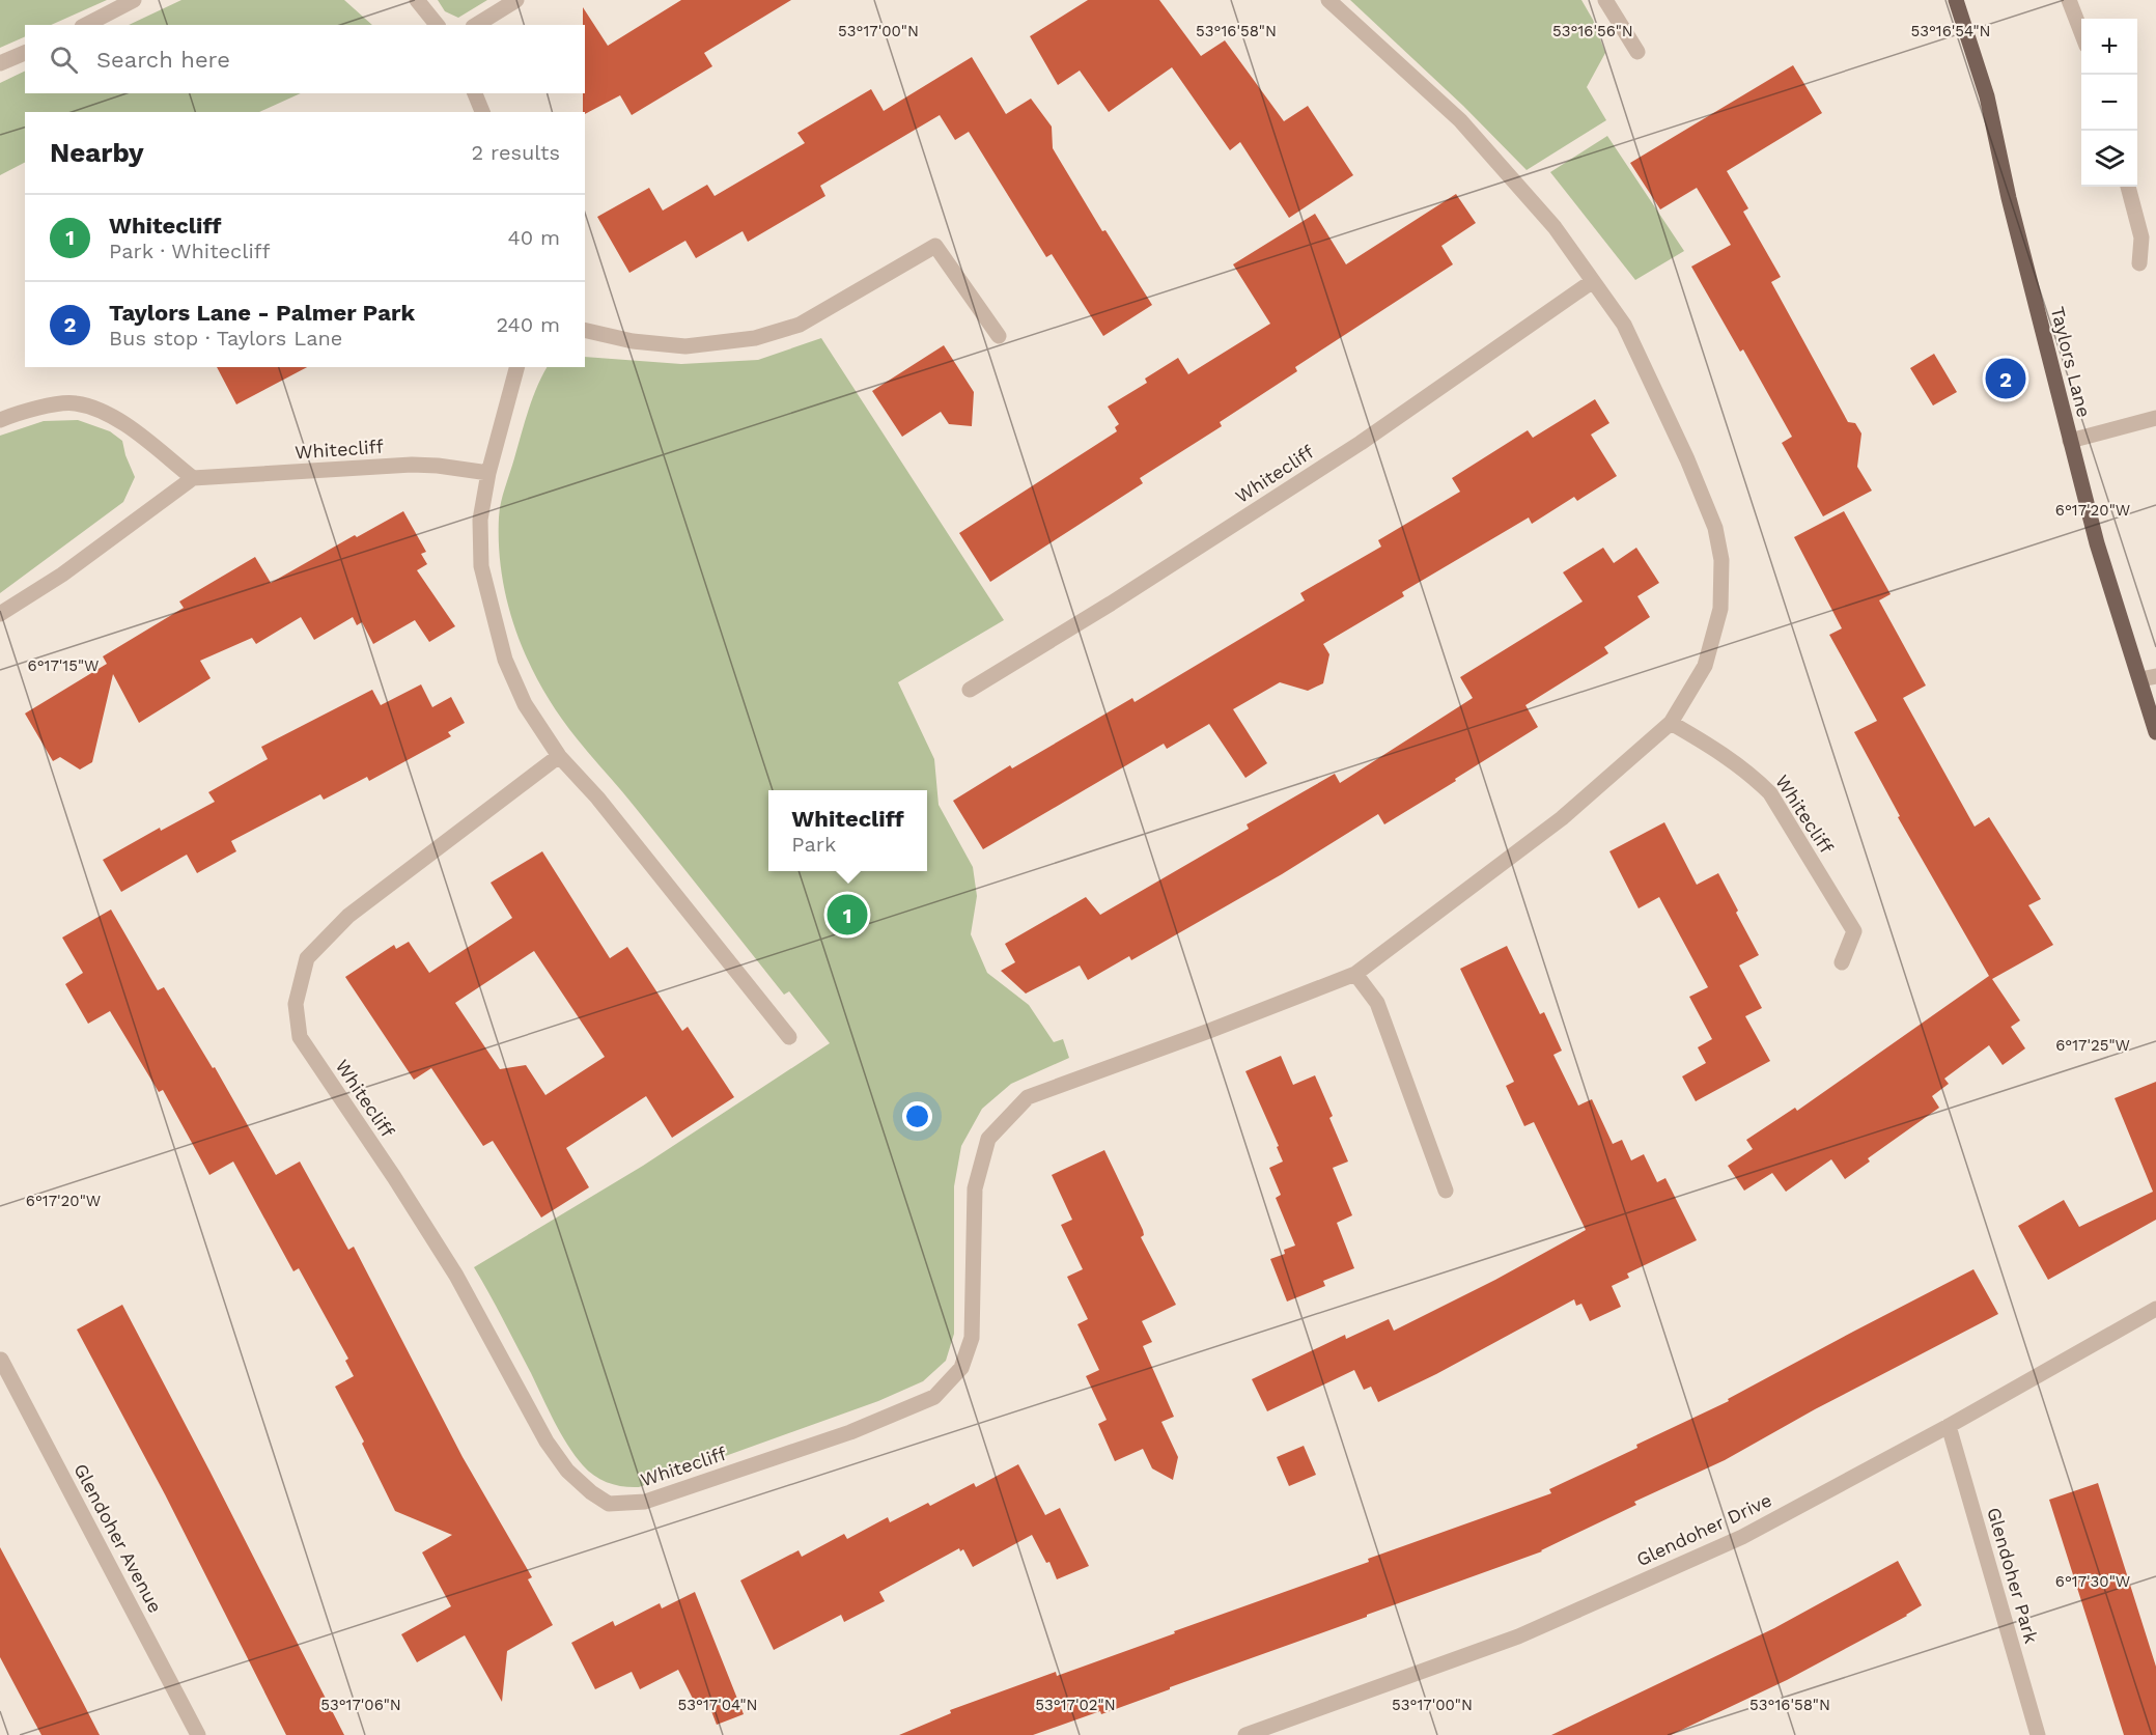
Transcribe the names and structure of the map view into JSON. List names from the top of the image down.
{
  "streets": {
    "main road": ["Taylors Lane"],
    "street": [
      "Whitecliff",
      "Glendoher Drive",
      "Glendoher Avenue",
      "Glendoher Park"
    ]
  },
  "crossings": [
    ["Glendoher Drive", "Glendoher Park"]
  ],
  "page": {
    "map_buttons": ["+", "−"],
    "search": "Search here",
    "heading": ["Nearby", "2 results"],
    "list": [
      {
        "mark": "1",
        "name": "Whitecliff",
        "note": "Park · Whitecliff",
        "value": "40 m"
      },
      {
        "mark": "2",
        "name": "Taylors Lane - Palmer Park",
        "note": "Bus stop · Taylors Lane",
        "value": "240 m"
      }
    ],
    "pins": ["2", "1"],
    "popup": ["Whitecliff", "Park"]
  },
  "coordinates": [
    "53°17'00\"N",
    "53°16'58\"N",
    "53°16'56\"N",
    "53°16'54\"N",
    "6°17'20\"W",
    "6°17'15\"W",
    "6°17'25\"W",
    "6°17'30\"W",
    "53°17'06\"N",
    "53°17'04\"N",
    "53°17'02\"N"
  ]
}
